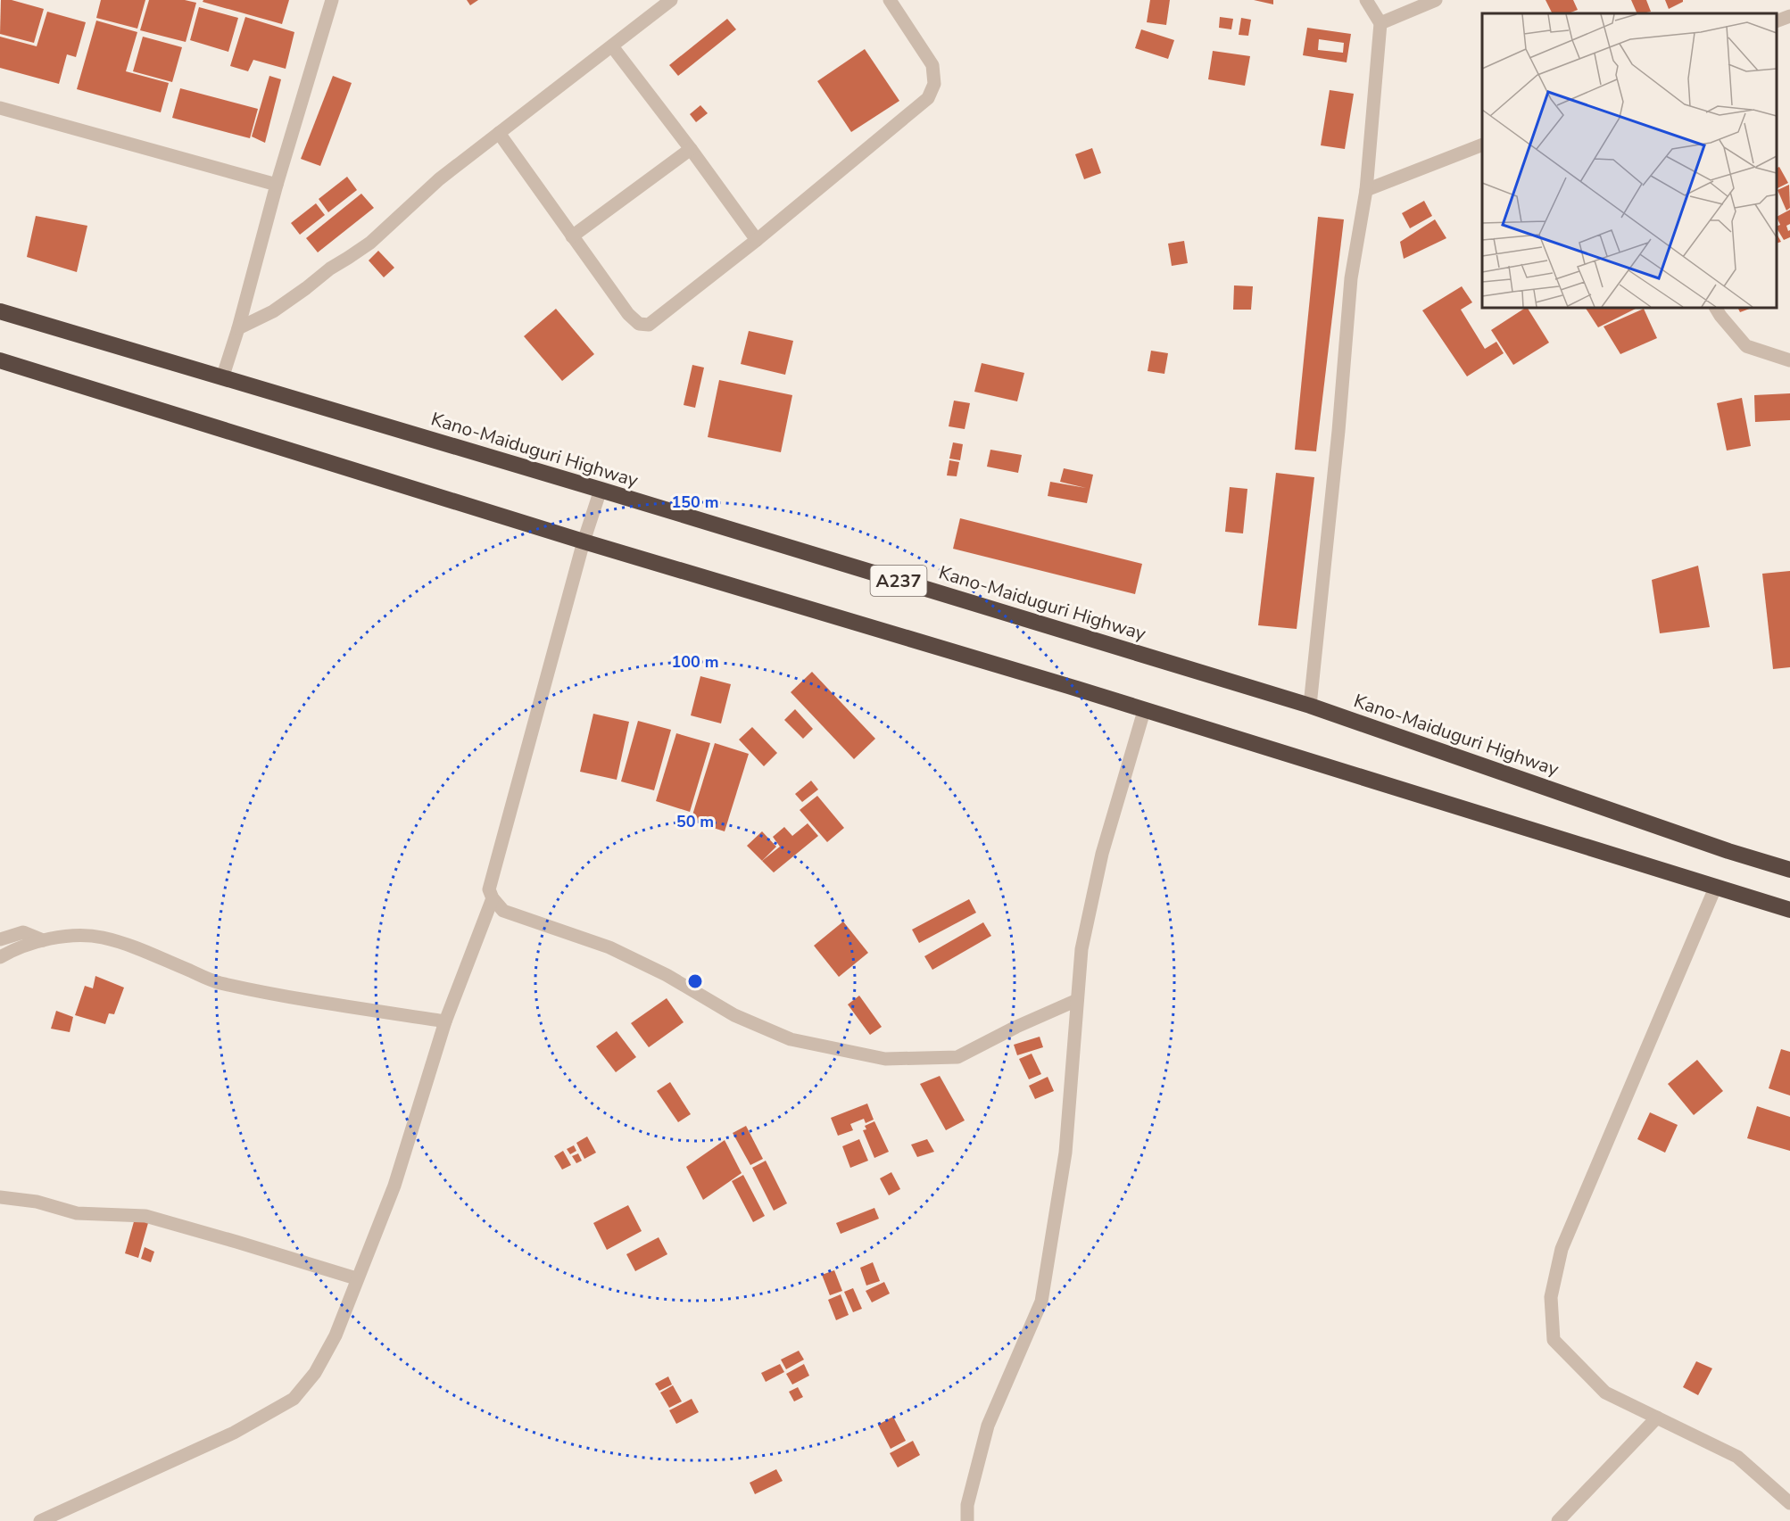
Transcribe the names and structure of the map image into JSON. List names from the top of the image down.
{
  "streets": {
    "highway": ["Kano-Maiduguri Highway", "A237"]
  },
  "rings": ["150 m", "100 m", "50 m"]
}
